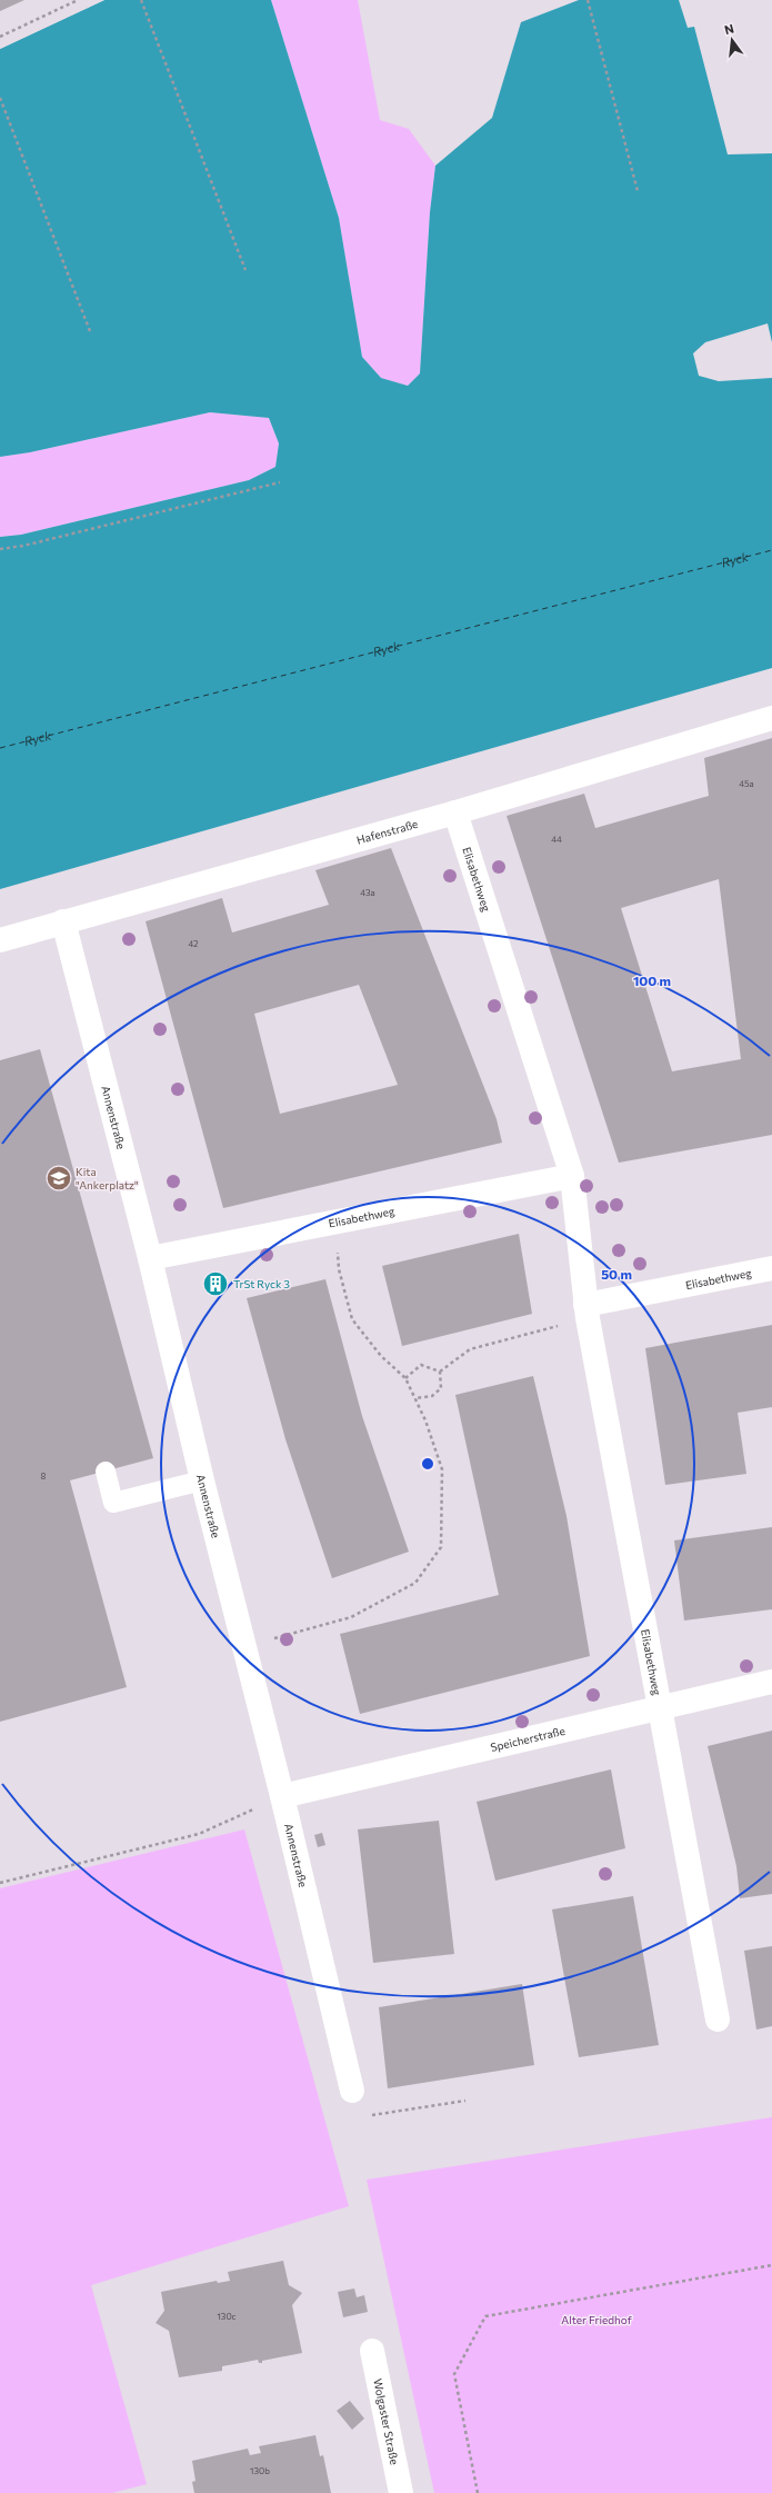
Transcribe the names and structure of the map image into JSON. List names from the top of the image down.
{
  "streets": {
    "street": [
      "Hafenstraße",
      "Elisabethweg",
      "Annenstraße",
      "Speicherstraße",
      "Wolgaster Straße"
    ]
  },
  "crossings": [
    ["Hafenstraße", "Elisabethweg"],
    ["Hafenstraße", "Annenstraße"],
    ["Elisabethweg", "Annenstraße"],
    ["Elisabethweg", "Speicherstraße"],
    ["Annenstraße", "Speicherstraße"]
  ],
  "water": ["Ryck"],
  "parks": ["Alter Friedhof"],
  "places": {
    "school or university": ["Kita \"Ankerplatz\""],
    "building": ["TrSt Ryck 3"]
  },
  "house_numbers": [
    "45a",
    "44",
    "43a",
    "42",
    "8",
    "130c",
    "130b"
  ],
  "north": "top",
  "rings": ["100 m", "50 m"]
}
